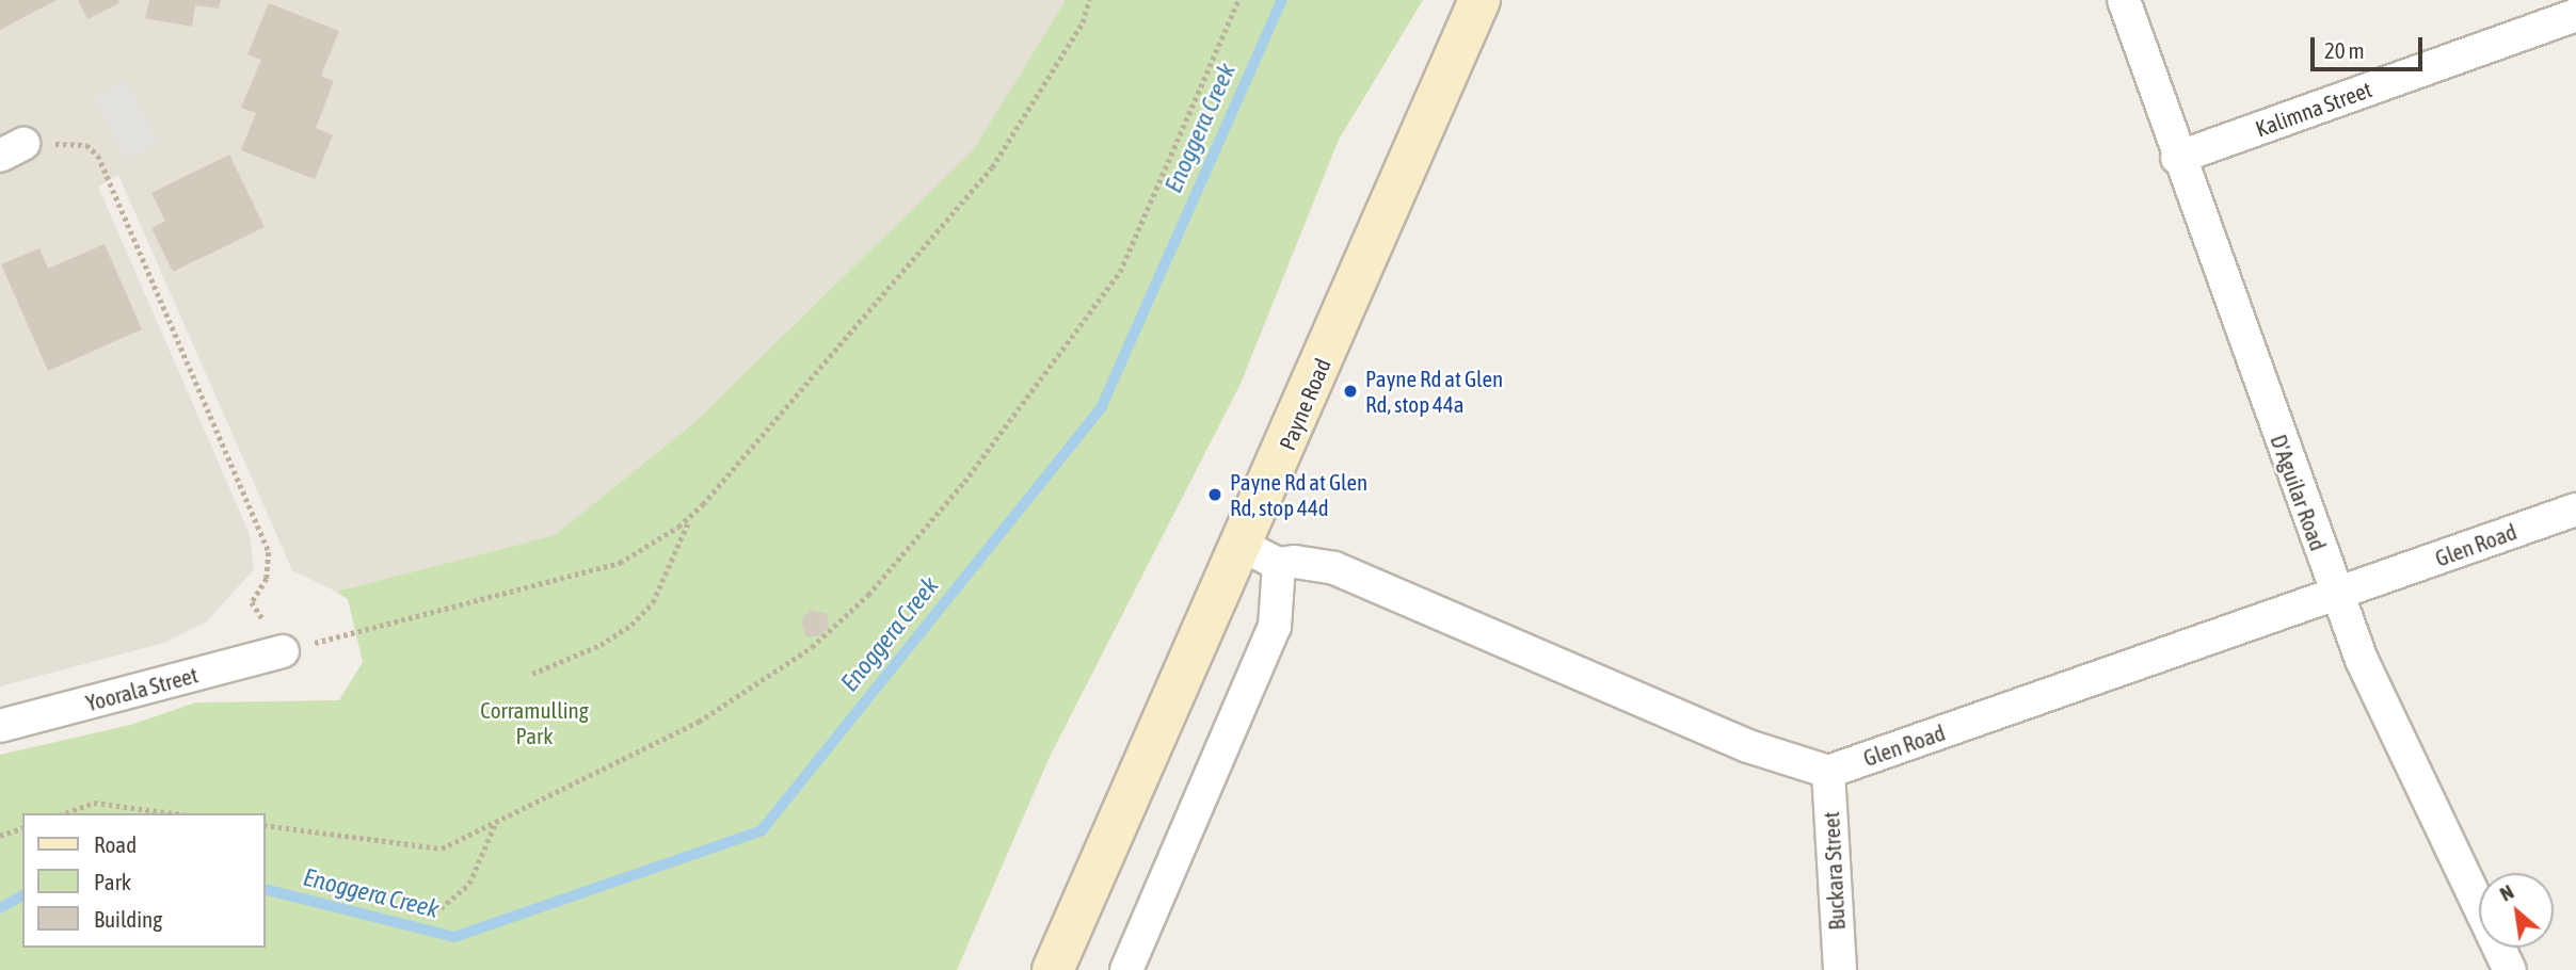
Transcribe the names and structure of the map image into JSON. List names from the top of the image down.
{
  "streets": {
    "main road": ["Payne Road"],
    "street": [
      "Kalimna Street",
      "D'Aguilar Road",
      "Glen Road",
      "Yoorala Street",
      "Buckara Street"
    ]
  },
  "crossings": [
    ["Kalimna Street", "D'Aguilar Road"],
    ["D'Aguilar Road", "Glen Road"],
    ["Glen Road", "Buckara Street"]
  ],
  "water": ["Enoggera Creek"],
  "parks": ["Corramulling Park"],
  "places": ["Payne Rd at Glen Rd, stop 44a", "Payne Rd at Glen Rd, stop 44d"],
  "legend": ["Road", "Park", "Building"],
  "scale_bar": "20 m",
  "north": "top left"
}
